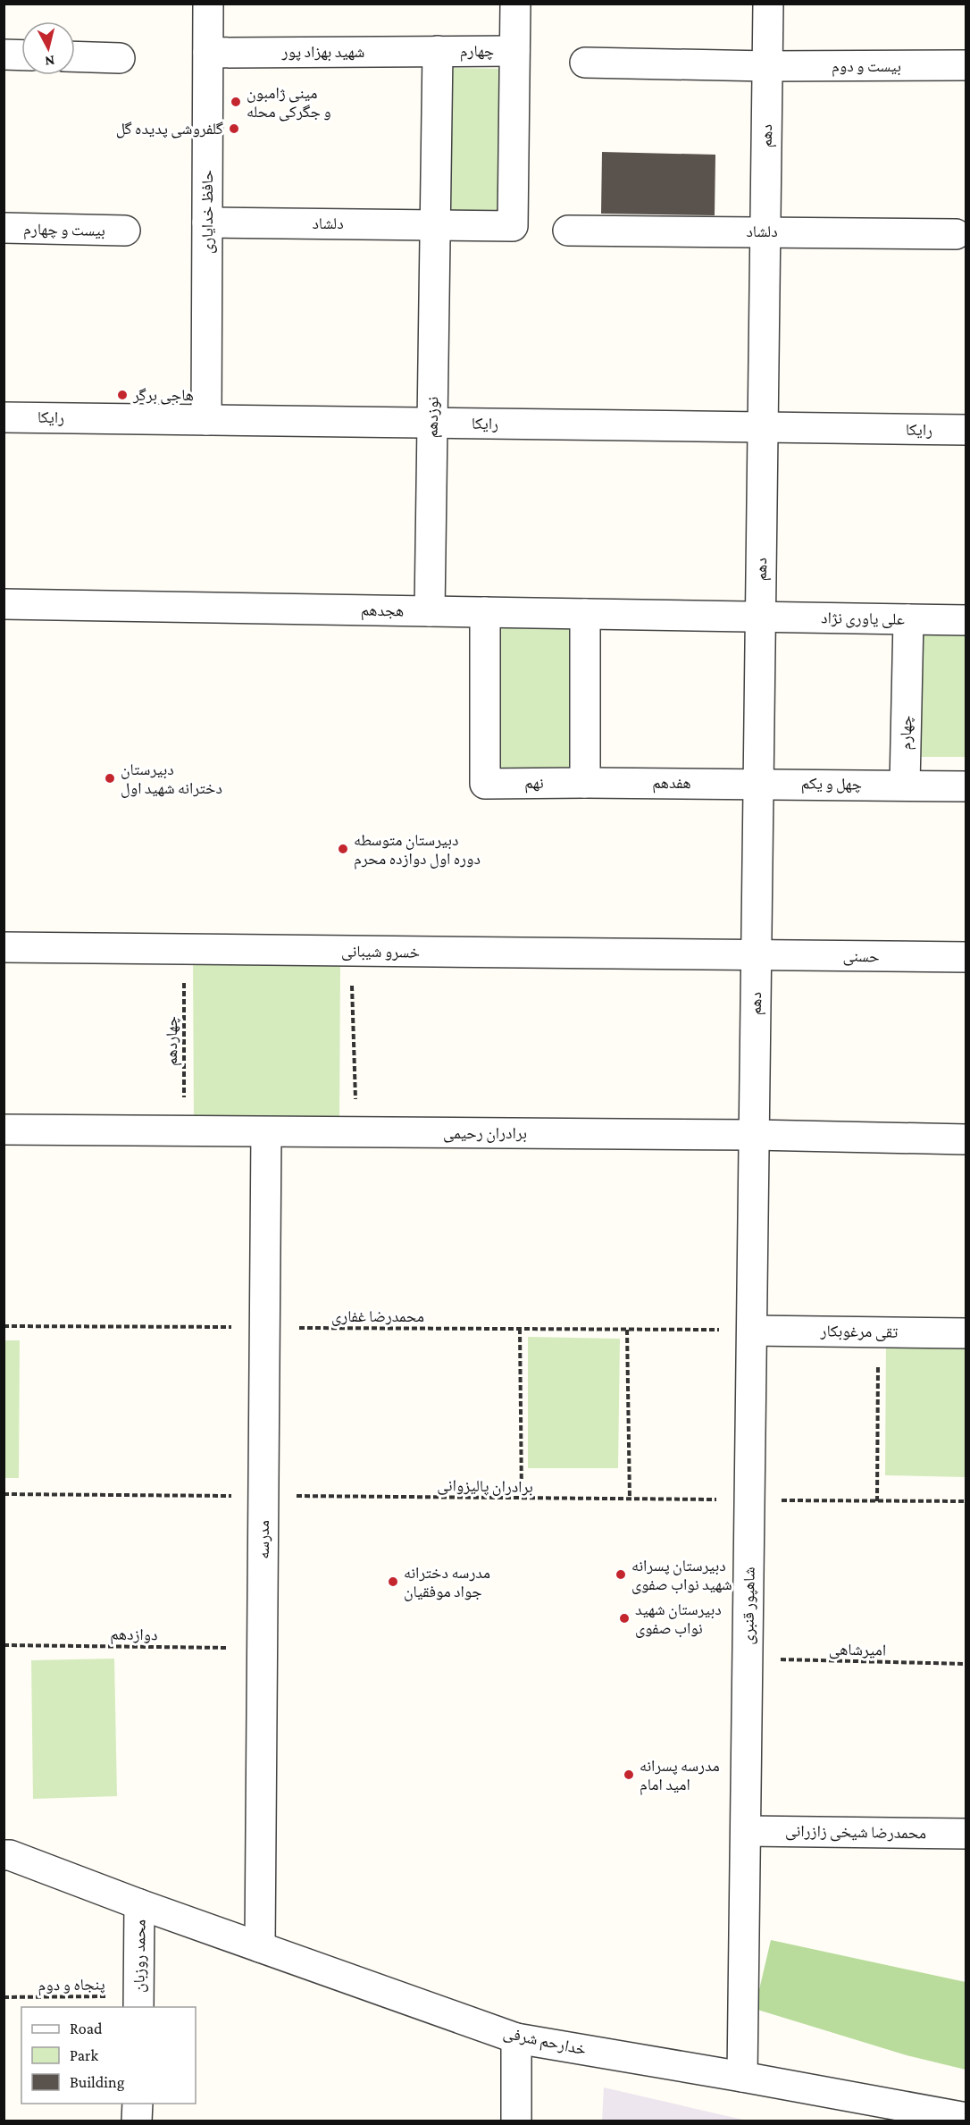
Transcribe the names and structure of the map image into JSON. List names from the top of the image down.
{
  "streets": {
    "street": [
      "چهارم",
      "شهید بهزاد پور",
      "بیست و دوم",
      "دهم",
      "حافظ خدایاری",
      "دلشاد",
      "بیست و چهارم",
      "رایکا",
      "نوزدهم",
      "هجدهم",
      "علی یاوری نژاد",
      "نهم",
      "هفدهم",
      "چهل و یکم",
      "خسرو شیبانی",
      "حسنی",
      "برادران رحیمی",
      "تقی مرغوبکار",
      "مدرسه",
      "شاهپور قنبری",
      "محمدرضا شیخی زازرانی",
      "محمد روزبان",
      "خدارحم شرفی"
    ],
    "path": [
      "چهاردهم",
      "محمدرضا غفاری",
      "برادران پالیزوانی",
      "دوازدهم",
      "امیرشاهی",
      "پنجاه و دوم"
    ]
  },
  "crossings": [
    ["چهارم", "شهید بهزاد پور"],
    ["چهارم", "دلشاد"],
    ["چهارم", "نوزدهم"],
    ["چهارم", "علی یاوری نژاد"],
    ["چهارم", "چهل و یکم"],
    ["شهید بهزاد پور", "حافظ خدایاری"],
    ["بیست و دوم", "دهم"],
    ["دهم", "دلشاد"],
    ["دهم", "رایکا"],
    ["دهم", "هجدهم"],
    ["دهم", "علی یاوری نژاد"],
    ["دهم", "هفدهم"],
    ["دهم", "چهل و یکم"],
    ["دهم", "خسرو شیبانی"],
    ["دهم", "حسنی"],
    ["دهم", "برادران رحیمی"],
    ["دهم", "شاهپور قنبری"],
    ["حافظ خدایاری", "دلشاد"],
    ["حافظ خدایاری", "رایکا"],
    ["دلشاد", "نوزدهم"],
    ["رایکا", "نوزدهم"],
    ["نوزدهم", "هجدهم"],
    ["هجدهم", "علی یاوری نژاد"],
    ["هجدهم", "نهم"],
    ["نهم", "هفدهم"],
    ["هفدهم", "چهل و یکم"],
    ["خسرو شیبانی", "حسنی"],
    ["خسرو شیبانی", "چهاردهم"],
    ["چهاردهم", "برادران رحیمی"],
    ["برادران رحیمی", "مدرسه"],
    ["برادران رحیمی", "شاهپور قنبری"],
    ["محمدرضا غفاری", "تقی مرغوبکار"],
    ["محمدرضا غفاری", "مدرسه"],
    ["محمدرضا غفاری", "شاهپور قنبری"],
    ["تقی مرغوبکار", "شاهپور قنبری"],
    ["برادران پالیزوانی", "مدرسه"],
    ["برادران پالیزوانی", "شاهپور قنبری"],
    ["مدرسه", "دوازدهم"],
    ["مدرسه", "خدارحم شرفی"],
    ["شاهپور قنبری", "امیرشاهی"],
    ["شاهپور قنبری", "محمدرضا شیخی زازرانی"],
    ["شاهپور قنبری", "خدارحم شرفی"],
    ["محمد روزبان", "پنجاه و دوم"],
    ["محمد روزبان", "خدارحم شرفی"]
  ],
  "places": [
    "مینی ژامبون و جگرکی محله",
    "گلفروشی پدیده گل",
    "هاجی برگر",
    "دبيرستان دخترانه شهید اول",
    "دبیرستان متوسطه دوره اول دوازده محرم",
    "دبیرستان پسرانه شهید نواب صفوی",
    "مدرسه دخترانه جواد موفقیان",
    "دبیرستان شهید نواب صفوی",
    "مدرسه پسرانه امید امام"
  ],
  "legend": ["Road", "Park", "Building"],
  "north": "bottom"
}
